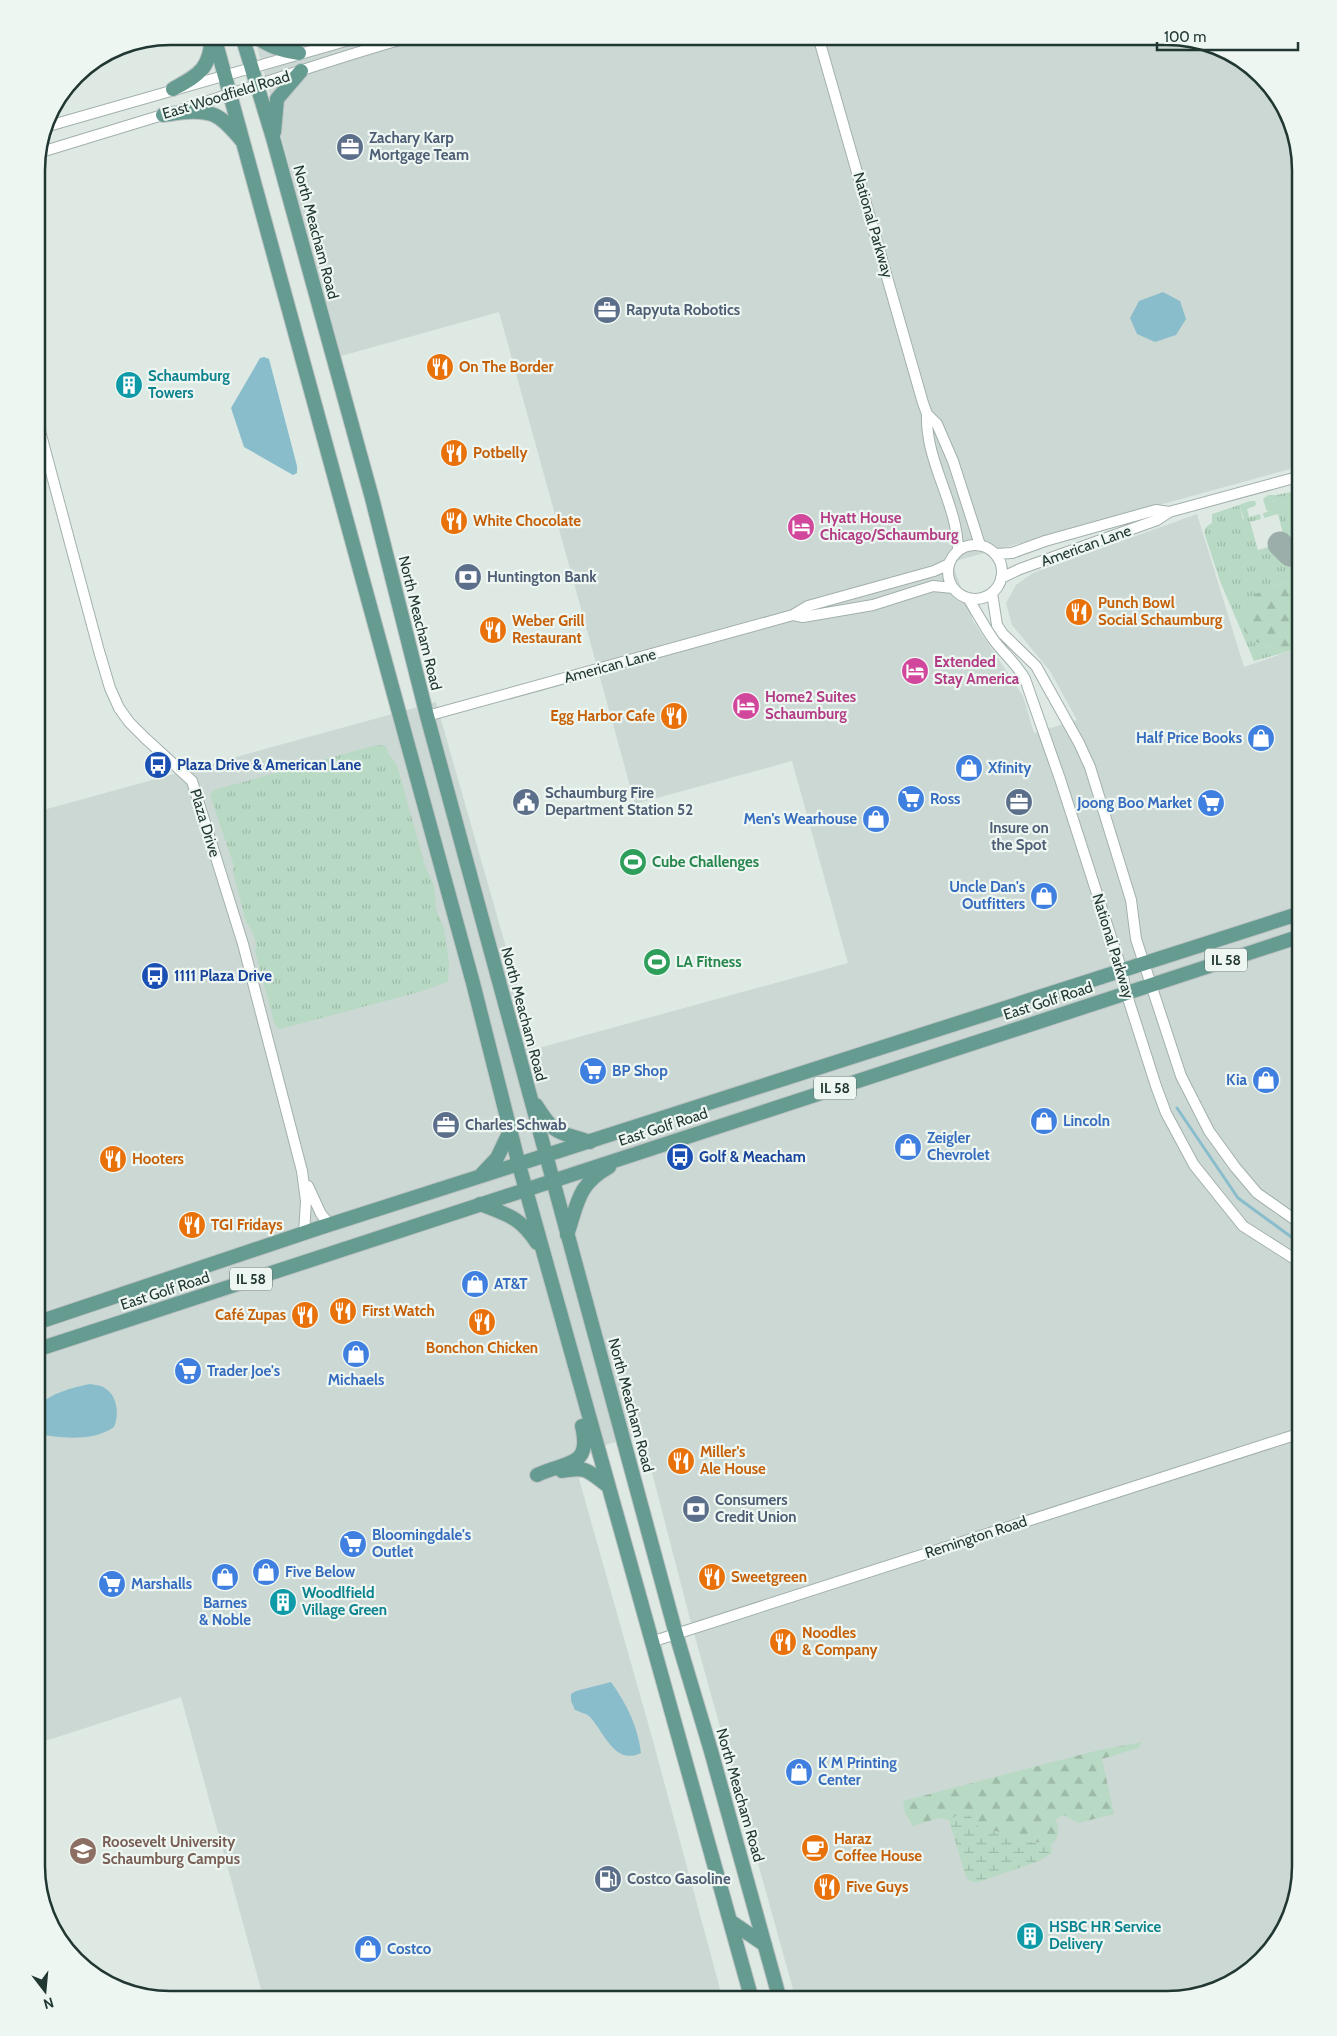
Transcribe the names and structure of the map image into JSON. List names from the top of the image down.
{
  "streets": {
    "main road": ["North Meacham Road", "IL 58", "East Golf Road"],
    "street": [
      "East Woodfield Road",
      "National Parkway",
      "American Lane",
      "Plaza Drive",
      "Remington Road"
    ]
  },
  "crossings": [
    ["East Woodfield Road", "North Meacham Road"],
    ["National Parkway", "American Lane"],
    ["National Parkway", "East Golf Road"],
    ["North Meacham Road", "American Lane"],
    ["North Meacham Road", "East Golf Road"],
    ["North Meacham Road", "Remington Road"],
    ["Plaza Drive", "East Golf Road"]
  ],
  "places": {
    "office": [
      "Zachary Karp Mortgage Team",
      "Rapyuta Robotics",
      "Insure on the Spot",
      "Charles Schwab"
    ],
    "restaurant": [
      "On The Border",
      "Potbelly",
      "White Chocolate",
      "Punch Bowl Social Schaumburg",
      "Weber Grill Restaurant",
      "Egg Harbor Cafe",
      "Hooters",
      "TGI Fridays",
      "First Watch",
      "Café Zupas",
      "Bonchon Chicken",
      "Miller's Ale House",
      "Sweetgreen",
      "Noodles & Company",
      "Five Guys"
    ],
    "building": ["Schaumburg Towers", "Woodlfield Village Green", "HSBC HR Service Delivery"],
    "hotel": ["Hyatt House Chicago/Schaumburg", "Extended Stay America", "Home2 Suites Schaumburg"],
    "bank": ["Huntington Bank", "Consumers Credit Union"],
    "shop": [
      "Half Price Books",
      "Xfinity",
      "Men's Wearhouse",
      "Uncle Dan's Outfitters",
      "Kia",
      "Lincoln",
      "Zeigler Chevrolet",
      "AT&T",
      "Michaels",
      "Five Below",
      "Barnes & Noble",
      "K M Printing Center",
      "Costco"
    ],
    "bus stop": ["Plaza Drive & American Lane", "1111 Plaza Drive", "Golf & Meacham"],
    "supermarket": [
      "Ross",
      "Joong Boo Market",
      "BP Shop",
      "Trader Joe's",
      "Bloomingdale's Outlet",
      "Marshalls"
    ],
    "public building": ["Schaumburg Fire Department Station 52"],
    "sports": ["Cube Challenges", "LA Fitness"],
    "cafe": ["Haraz Coffee House"],
    "school or university": ["Roosevelt University Schaumburg Campus"],
    "fuel station": ["Costco Gasoline"]
  },
  "scale_bar": "100 m",
  "north": "bottom"
}
